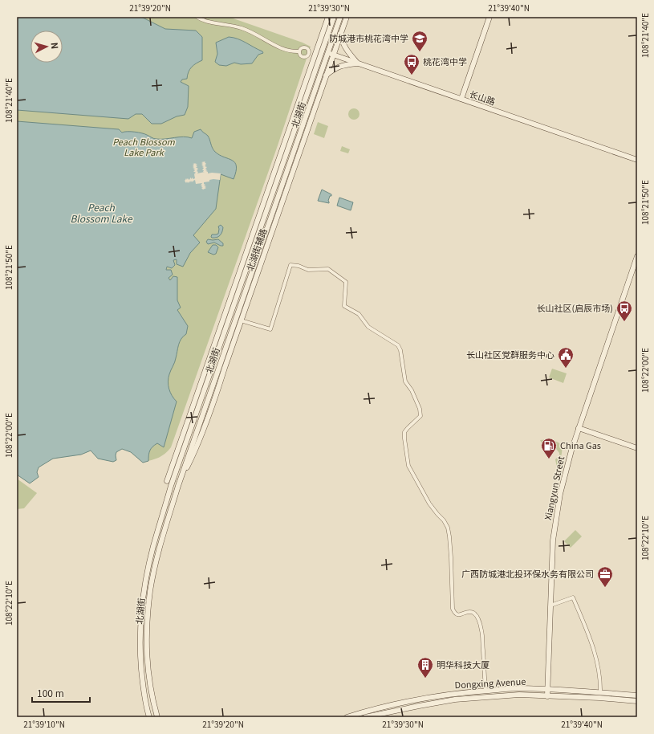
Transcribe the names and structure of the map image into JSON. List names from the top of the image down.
{
  "streets": {
    "main road": [
      "长山路",
      "北湖街",
      "北湖街辅路",
      "Xiangyun Street",
      "Dongxing Avenue"
    ]
  },
  "crossings": [
    ["长山路", "北湖街"],
    ["北湖街", "北湖街辅路"],
    ["Xiangyun Street", "Dongxing Avenue"]
  ],
  "water": ["Peach Blossom Lake"],
  "parks": ["Peach Blossom Lake Park"],
  "places": {
    "school or university": ["防城港市桃花湾中学"],
    "bus stop": ["桃花湾中学", "长山社区(启辰市场)"],
    "public building": ["长山社区党群服务中心"],
    "fuel station": ["China Gas"],
    "office": ["广西防城港北投环保水务有限公司"],
    "building": ["明华科技大厦"]
  },
  "scale_bar": "100 m",
  "north": "right",
  "coordinates": [
    "21°39'20\"N",
    "21°39'30\"N",
    "21°39'40\"N",
    "108°21'40\"E",
    "108°21'50\"E",
    "108°22'00\"E",
    "108°22'10\"E",
    "21°39'10\"N"
  ]
}
